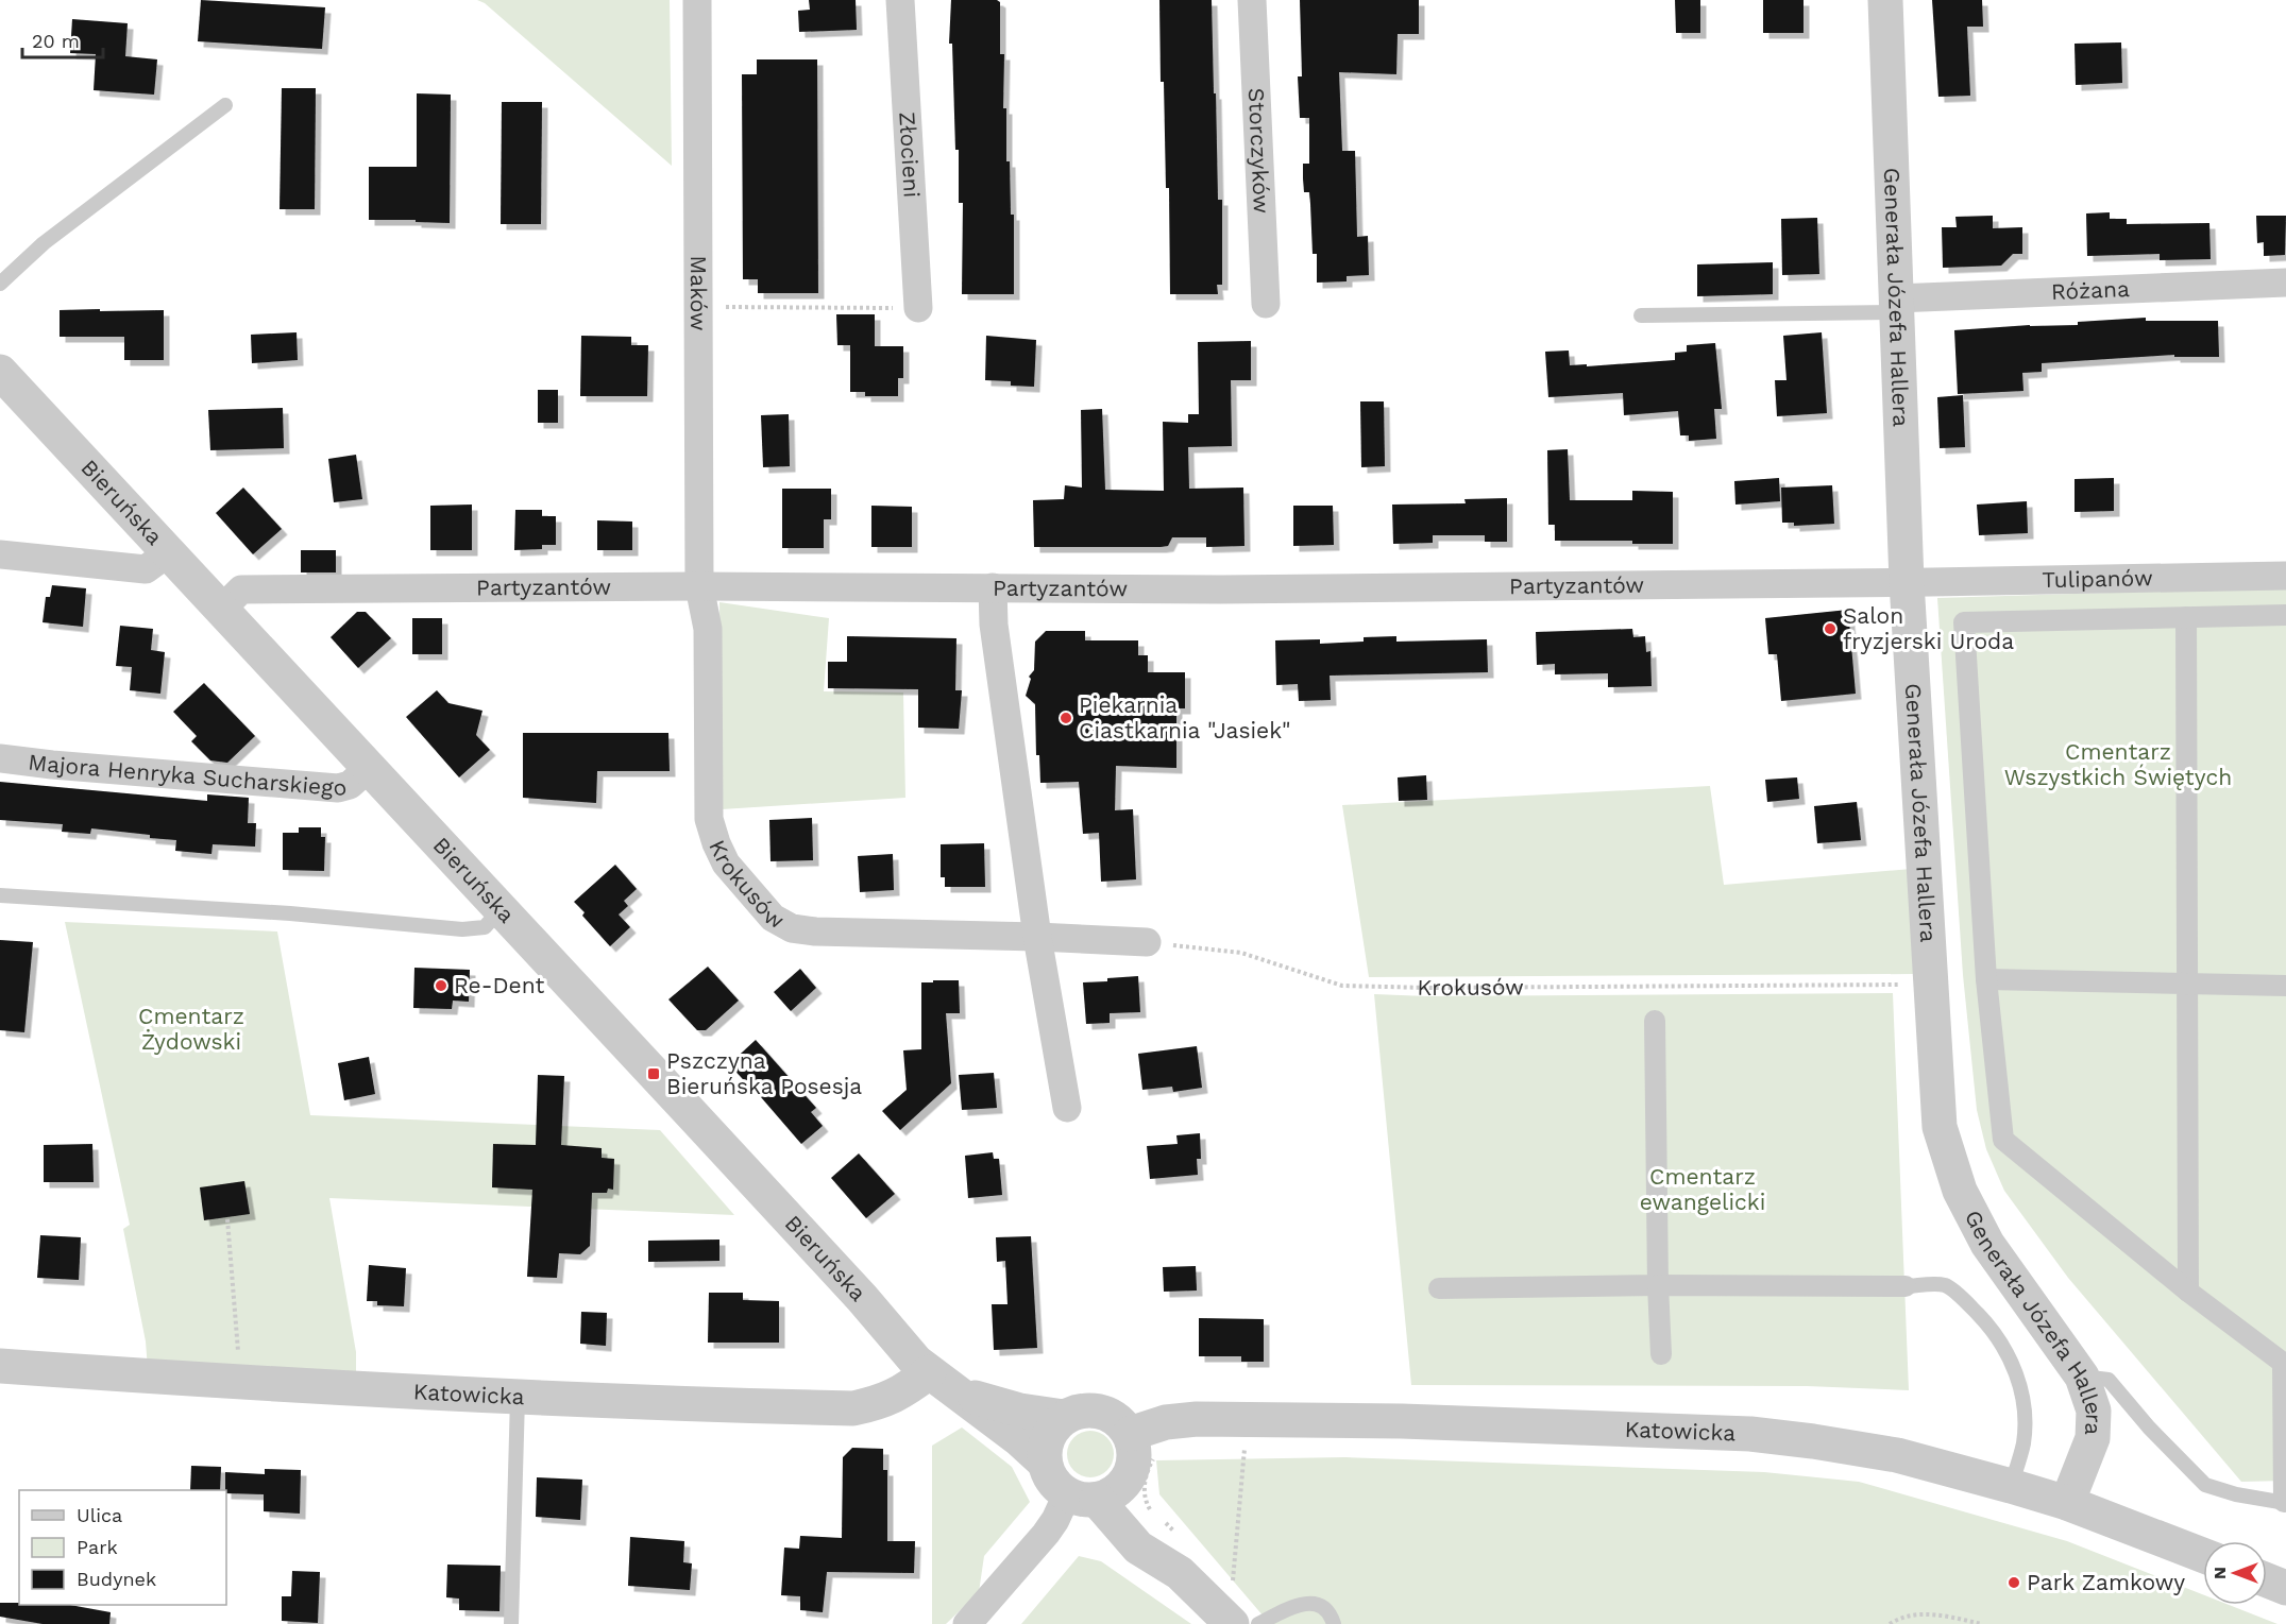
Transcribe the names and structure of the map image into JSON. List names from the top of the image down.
{
  "streets": {
    "street": [
      "Storczyków",
      "Złocieni",
      "Różana",
      "Maków",
      "Generała Józefa Hallera",
      "Bieruńska",
      "Tulipanów",
      "Partyzantów",
      "Majora Henryka Sucharskiego",
      "Krokusów",
      "Katowicka"
    ]
  },
  "crossings": [
    ["Różana", "Generała Józefa Hallera"],
    ["Maków", "Partyzantów"],
    ["Maków", "Krokusów"],
    ["Generała Józefa Hallera", "Tulipanów"],
    ["Generała Józefa Hallera", "Partyzantów"],
    ["Generała Józefa Hallera", "Katowicka"],
    ["Bieruńska", "Partyzantów"],
    ["Bieruńska", "Majora Henryka Sucharskiego"],
    ["Bieruńska", "Katowicka"],
    ["Tulipanów", "Partyzantów"],
    ["Partyzantów", "Krokusów"]
  ],
  "parks": ["Cmentarz Wszystkich Świętych", "Cmentarz Żydowski", "Cmentarz ewangelicki"],
  "places": {
    "other": [
      "Salon fryzjerski Uroda",
      "Piekarnia Ciastkarnia \"Jasiek\"",
      "Re-Dent",
      "Park Zamkowy"
    ],
    "transit": ["Pszczyna Bieruńska Posesja"]
  },
  "legend": ["Ulica", "Park", "Budynek"],
  "scale_bar": "20 m",
  "north": "left"
}
